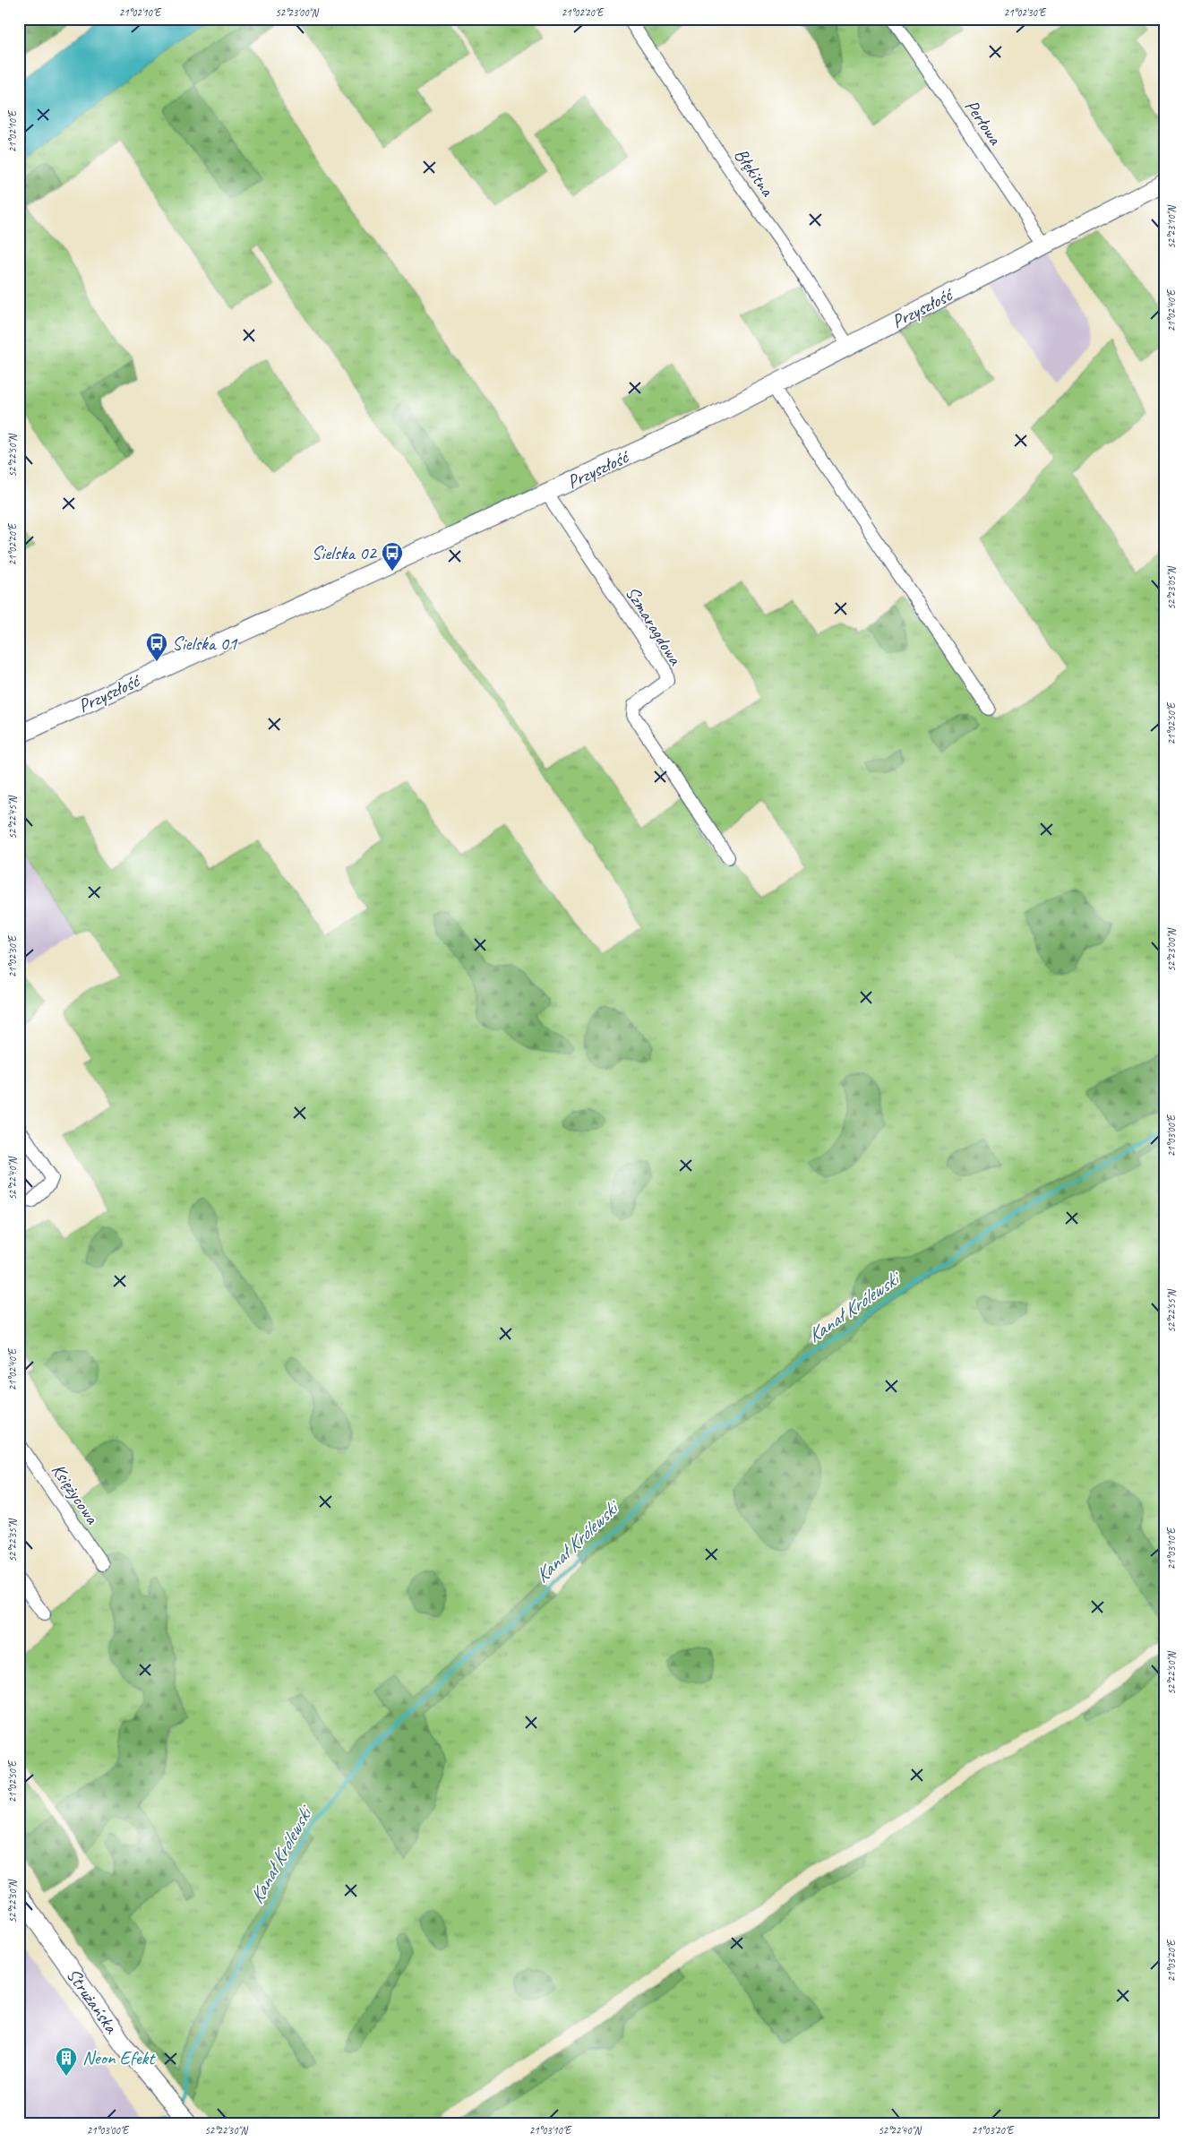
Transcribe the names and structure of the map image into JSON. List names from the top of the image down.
{
  "streets": {
    "street": [
      "Perłowa",
      "Błękitna",
      "Przyszłość",
      "Szmaragdowa",
      "Księżycowa",
      "Strużańska"
    ]
  },
  "crossings": [
    ["Perłowa", "Przyszłość"],
    ["Błękitna", "Przyszłość"],
    ["Przyszłość", "Szmaragdowa"]
  ],
  "water": ["Kanał Królewski"],
  "places": {
    "bus stop": ["Sielska 02", "Sielska 01"],
    "building": ["Neon Efekt"]
  },
  "coordinates": [
    "21°02'10\"E",
    "52°23'00\"N",
    "21°02'20\"E",
    "21°02'30\"E",
    "52°23'10\"N",
    "21°02'40\"E",
    "52°22'50\"N",
    "52°23'05\"N",
    "21°02'50\"E",
    "52°22'45\"N",
    "21°03'00\"E",
    "52°22'40\"N",
    "52°22'55\"N",
    "52°22'35\"N",
    "21°03'10\"E",
    "52°22'30\"N",
    "21°03'20\"E"
  ]
}
